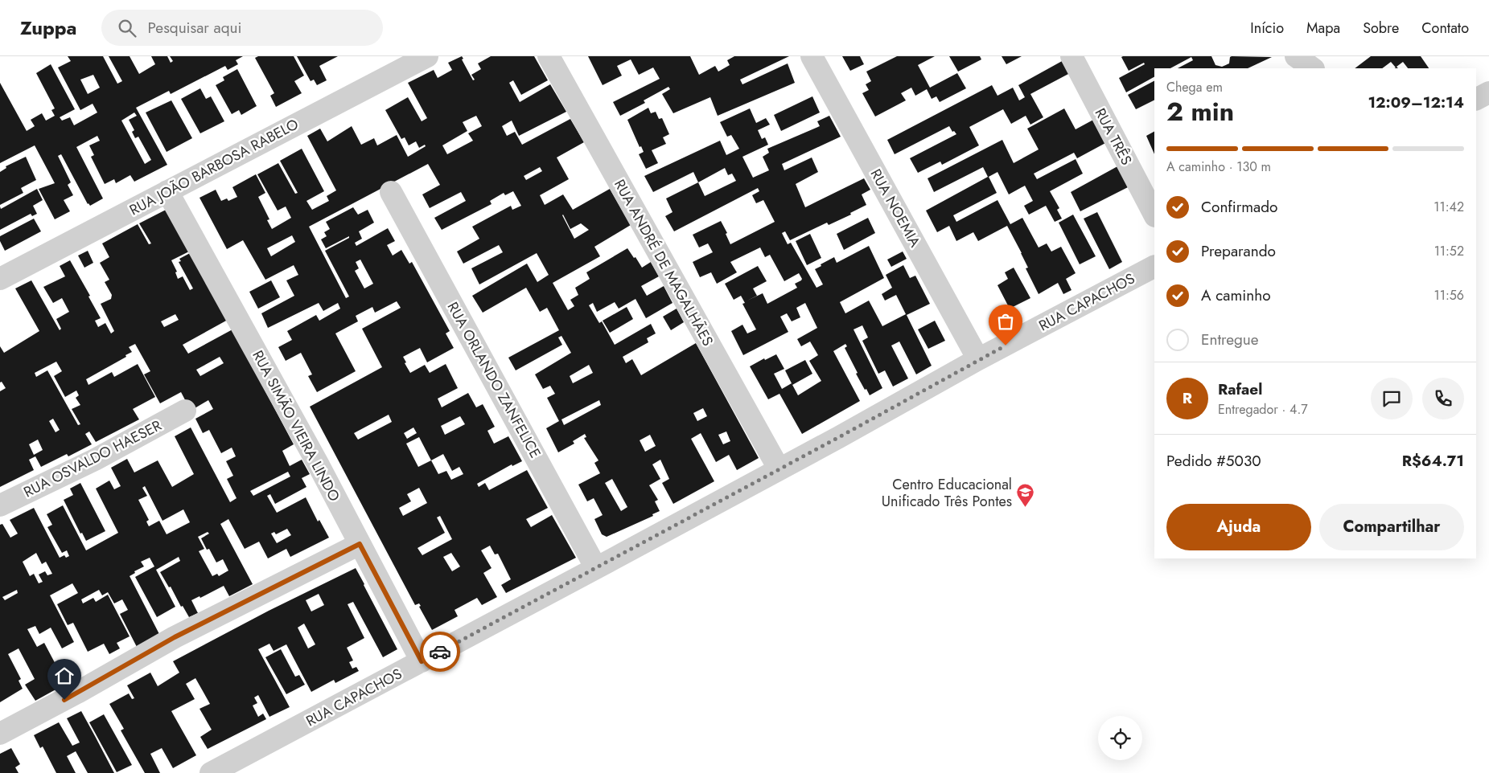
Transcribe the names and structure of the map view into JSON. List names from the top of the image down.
{
  "streets": {
    "street": [
      "RUA TRÊS",
      "RUA JOÃO BARBOSA RABELO",
      "RUA NOEMIA",
      "RUA ANDRÉ DE MAGALHÃES",
      "RUA CAPACHOS",
      "RUA ORLANDO ZANFELICE",
      "RUA SIMÃO VIEIRA LINDO",
      "RUA OSVALDO HAESER"
    ]
  },
  "crossings": [
    ["RUA JOÃO BARBOSA RABELO", "RUA SIMÃO VIEIRA LINDO"],
    ["RUA NOEMIA", "RUA CAPACHOS"],
    ["RUA ANDRÉ DE MAGALHÃES", "RUA CAPACHOS"],
    ["RUA CAPACHOS", "RUA ORLANDO ZANFELICE"],
    ["RUA CAPACHOS", "RUA SIMÃO VIEIRA LINDO"]
  ],
  "places": {
    "school or university": ["Centro Educacional Unificado Três Pontes"]
  },
  "page": {
    "header": "Zuppa",
    "search": "Pesquisar aqui",
    "nav": [
      "Início",
      "Mapa",
      "Sobre",
      "Contato"
    ],
    "heading": ["2 min", "Chega em", "12:09–12:14"],
    "panel": [
      "Rafael",
      "Entregador · 4.7",
      "Pedido #5030",
      "R$64.71"
    ],
    "bar": "A caminho · 130 m",
    "list": [
      ["Confirmado", "11:42"],
      ["Preparando", "11:52"],
      ["A caminho", "11:56"],
      "Entregue"
    ],
    "round": "R",
    "buttons": ["Ajuda", "Compartilhar"]
  }
}
